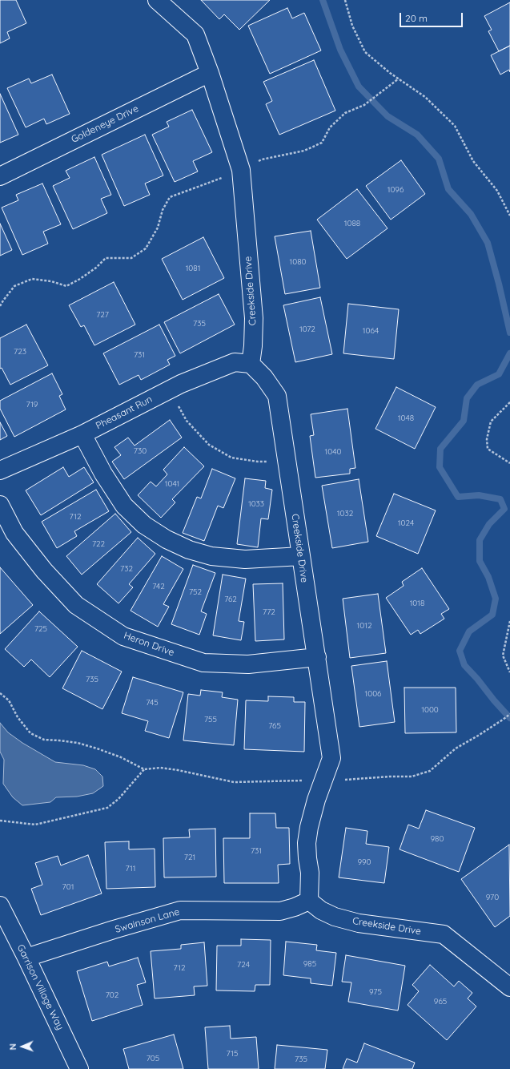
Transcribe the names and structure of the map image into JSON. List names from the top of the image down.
{
  "streets": {
    "street": [
      "Goldeneye Drive",
      "Creekside Drive",
      "Pheasant Run",
      "Heron Drive",
      "Swainson Lane",
      "Garrison Village Way"
    ]
  },
  "crossings": [
    ["Goldeneye Drive", "Creekside Drive"],
    ["Creekside Drive", "Pheasant Run"],
    ["Creekside Drive", "Heron Drive"],
    ["Creekside Drive", "Swainson Lane"],
    ["Swainson Lane", "Garrison Village Way"]
  ],
  "house_numbers": [
    "1096",
    "1088",
    "1080",
    "1081",
    "727",
    "735",
    "1072",
    "1064",
    "723",
    "731",
    "719",
    "1048",
    "730",
    "1040",
    "1041",
    "1033",
    "1032",
    "712",
    "1024",
    "722",
    "732",
    "742",
    "752",
    "762",
    "1018",
    "772",
    "1012",
    "725",
    "735",
    "1006",
    "745",
    "1000",
    "755",
    "765",
    "980",
    "731",
    "721",
    "990",
    "711",
    "701",
    "970",
    "985",
    "724",
    "712",
    "975",
    "702",
    "965",
    "715",
    "705",
    "735"
  ],
  "scale_bar": "20 m",
  "north": "left"
}
